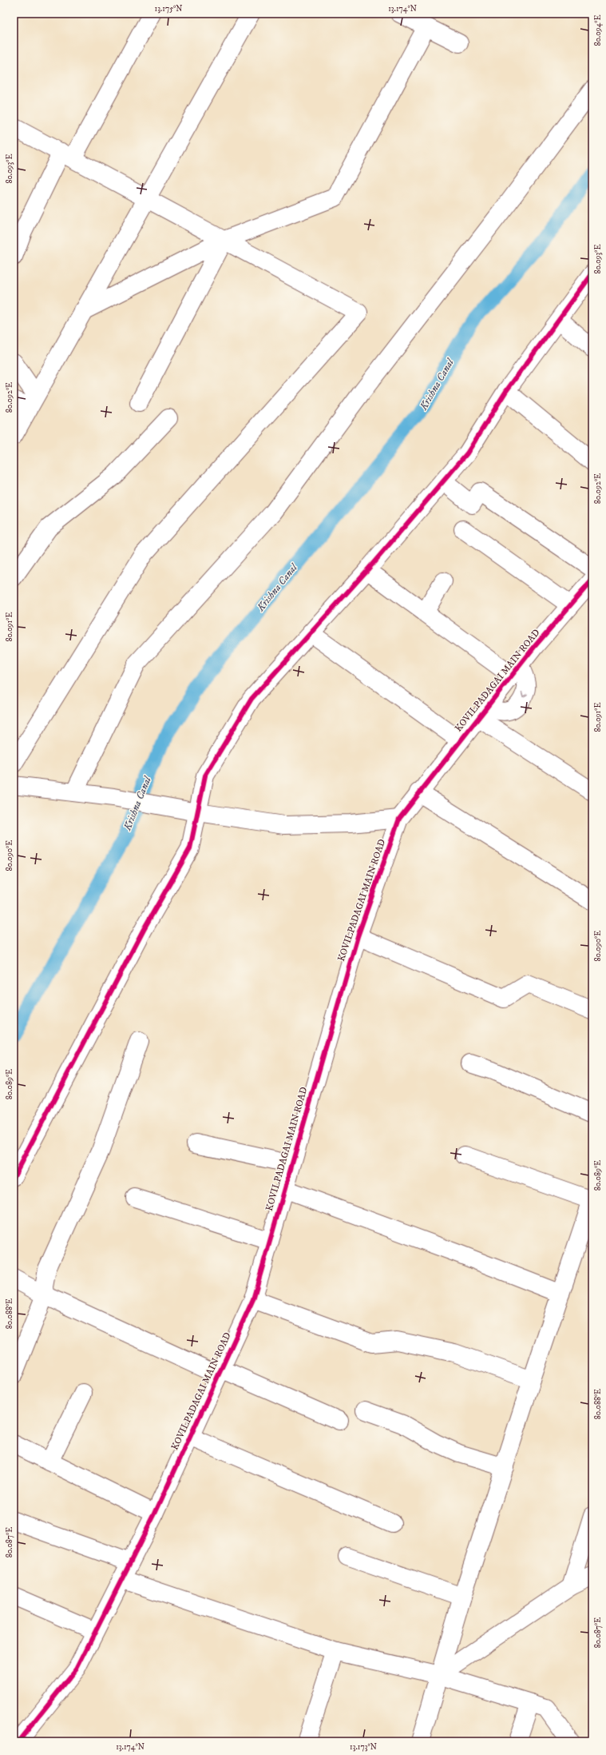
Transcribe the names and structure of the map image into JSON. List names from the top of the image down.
{
  "streets": {
    "street": ["KOVILPADAGAI MAIN ROAD"]
  },
  "water": ["Krishna Canal"],
  "coordinates": [
    "13.175°N",
    "13.174°N",
    "80.094°E",
    "80.093°E",
    "80.092°E",
    "80.091°E",
    "80.090°E",
    "80.089°E",
    "80.088°E",
    "80.087°E",
    "13.173°N"
  ]
}
